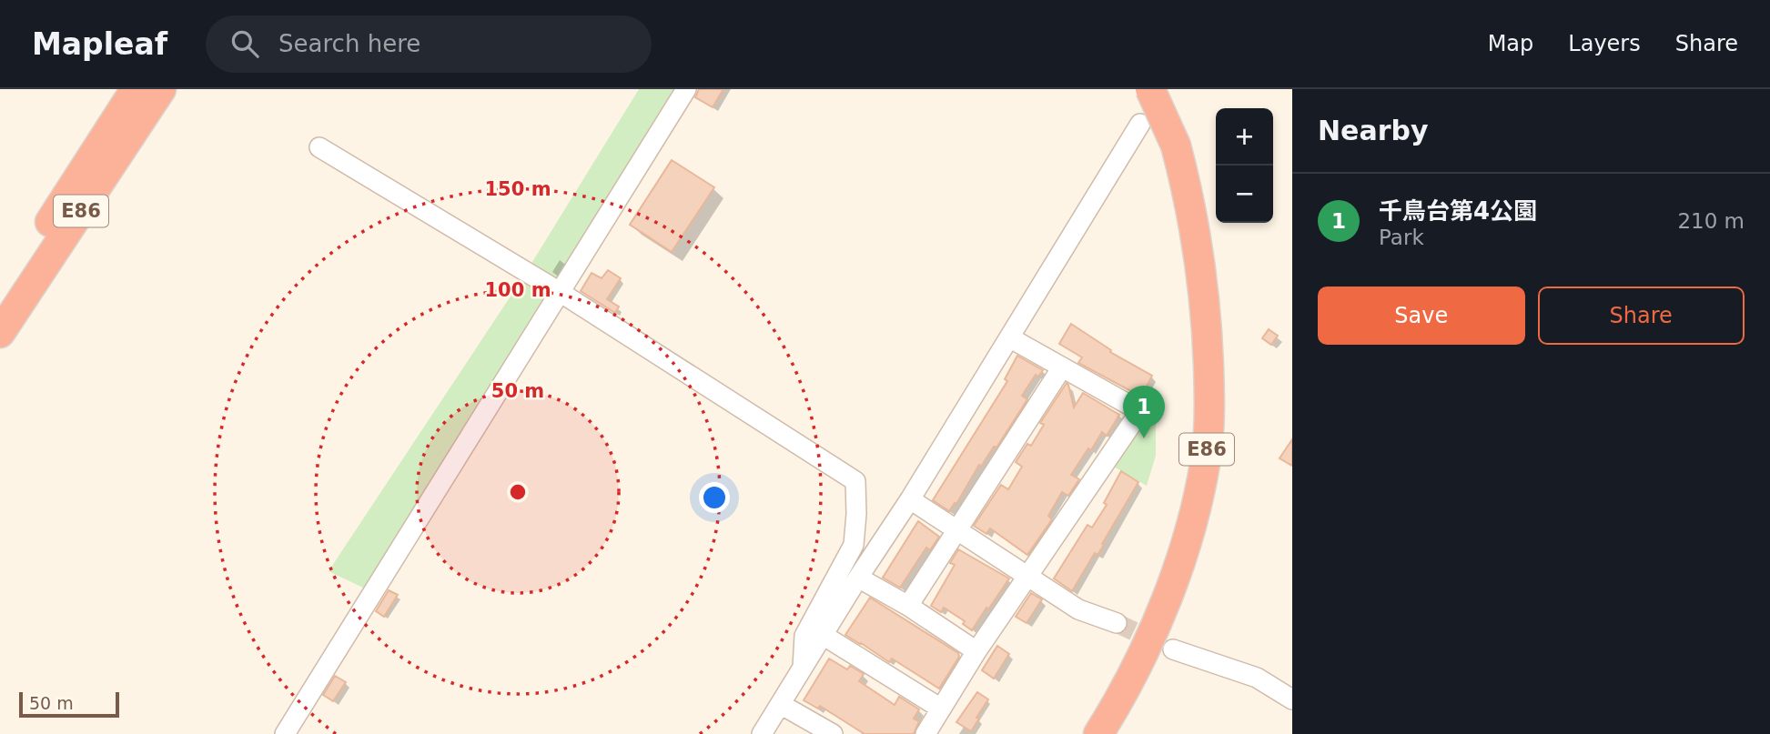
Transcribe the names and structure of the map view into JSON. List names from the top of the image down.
{
  "streets": {
    "highway": ["E86"]
  },
  "scale_bar": "50 m",
  "page": {
    "header": "Mapleaf",
    "search": "Search here",
    "nav": ["Map", "Layers", "Share"],
    "heading": "Nearby",
    "map_buttons": ["+", "−"],
    "list": [
      {
        "mark": "1",
        "name": "千鳥台第4公園",
        "note": "Park",
        "value": "210 m"
      }
    ],
    "buttons": ["Save", "Share"],
    "pins": "1",
    "scale": "50 m"
  },
  "rings": ["150 m", "100 m", "50 m"]
}
